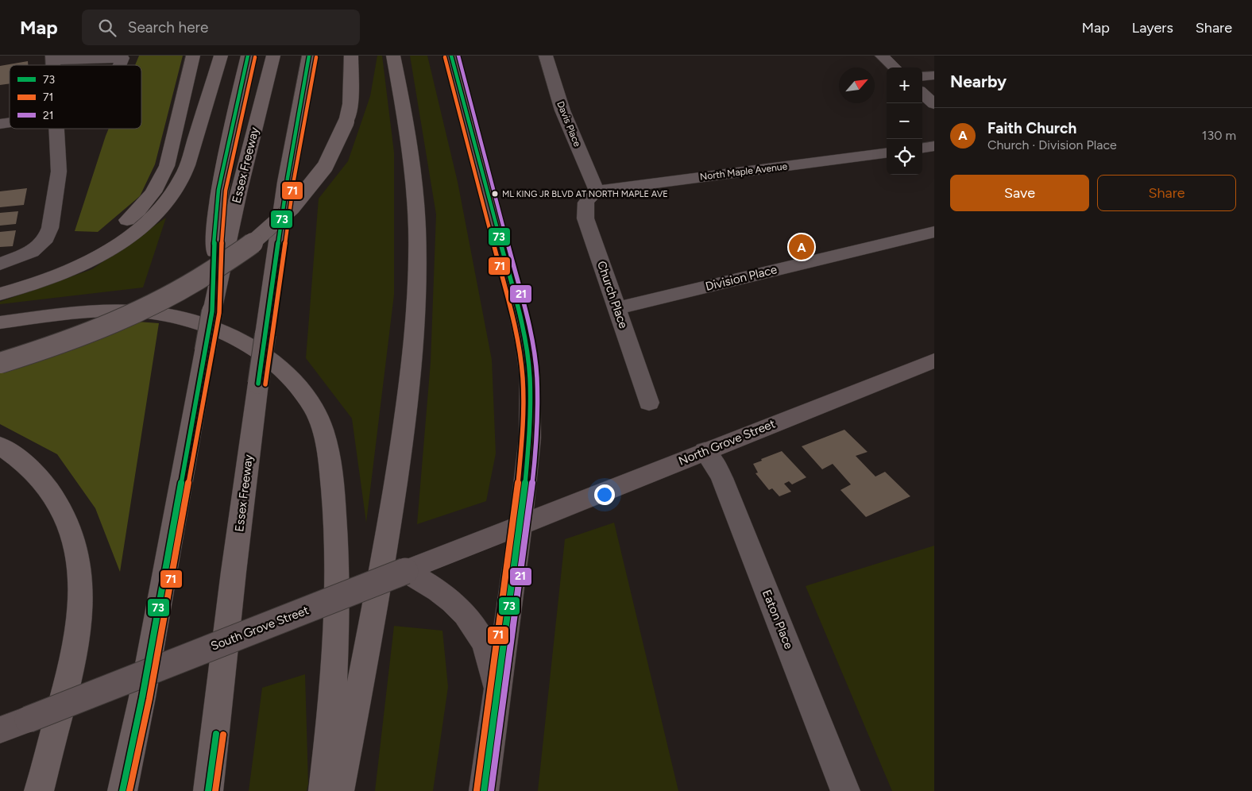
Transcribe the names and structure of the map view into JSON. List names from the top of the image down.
{
  "streets": {
    "highway": ["Essex Freeway"],
    "main road": ["North Grove Street", "South Grove Street"],
    "street": [
      "Davis Place",
      "North Maple Avenue",
      "Division Place",
      "Church Place",
      "Eaton Place"
    ]
  },
  "crossings": [
    ["Davis Place", "North Maple Avenue"],
    ["Davis Place", "Church Place"],
    ["North Maple Avenue", "Church Place"],
    ["Division Place", "Church Place"],
    ["North Grove Street", "Eaton Place"],
    ["North Grove Street", "South Grove Street"]
  ],
  "places": ["ML KING JR BLVD AT NORTH MAPLE AVE"],
  "lines": ["transit line 73", "transit line 21", "transit line 71"],
  "legend": ["73", "71", "21"],
  "north": "top right",
  "page": {
    "header": "Map",
    "search": "Search here",
    "nav": ["Map", "Layers", "Share"],
    "heading": "Nearby",
    "map_buttons": ["+", "−"],
    "list": [
      {
        "mark": "A",
        "name": "Faith Church",
        "note": "Church · Division Place",
        "value": "130 m"
      }
    ],
    "buttons": ["Save", "Share"],
    "pins": "A"
  }
}
